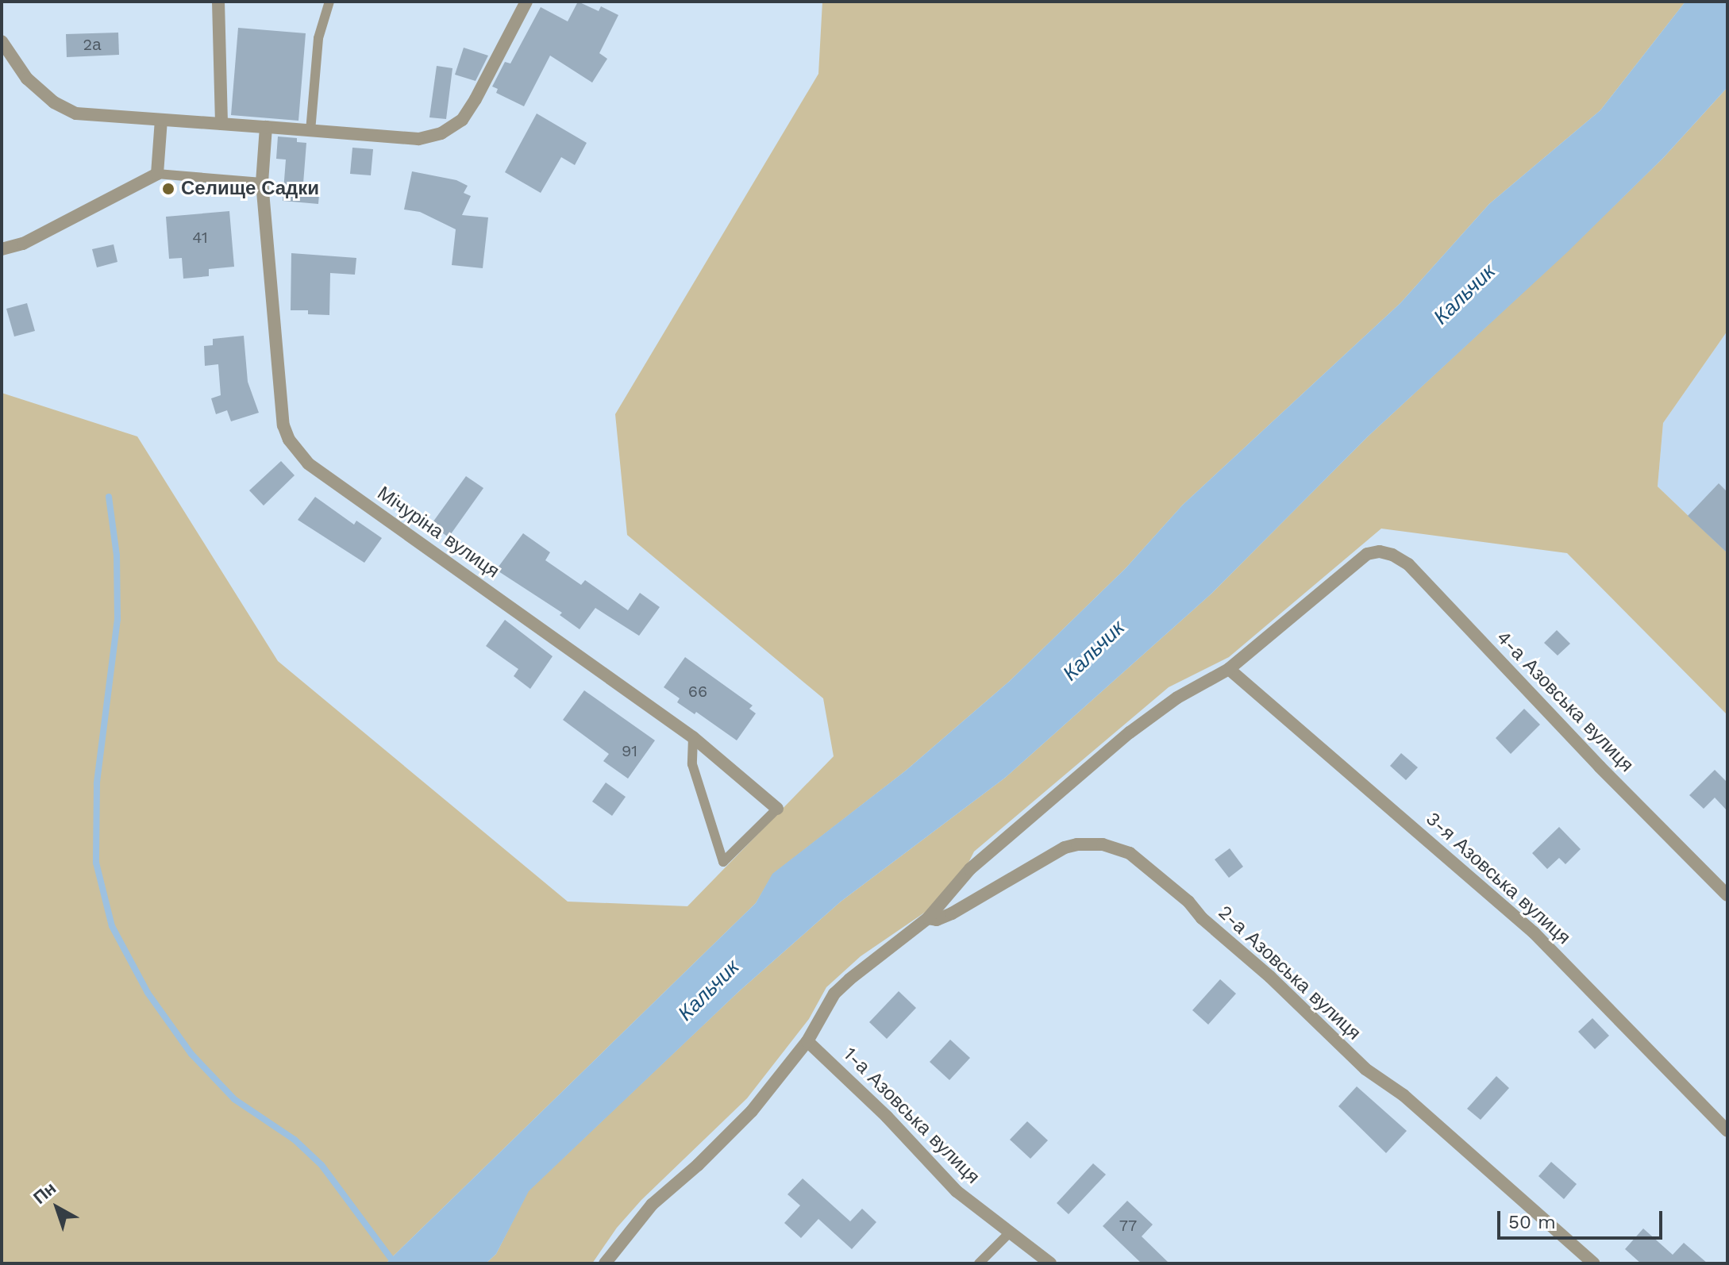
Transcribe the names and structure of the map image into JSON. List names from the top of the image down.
{
  "streets": {
    "street": [
      "Мічуріна вулиця",
      "4-а Азовська вулиця",
      "3-я Азовська вулиця",
      "2-а Азовська вулиця",
      "1-а Азовська вулиця"
    ]
  },
  "crossings": [
    ["4-а Азовська вулиця", "3-я Азовська вулиця"]
  ],
  "water": ["Кальчик"],
  "places": ["Селище Садки"],
  "house_numbers": [
    "2а",
    "41",
    "66",
    "91",
    "77"
  ],
  "scale_bar": "50 m",
  "north": "top left"
}
